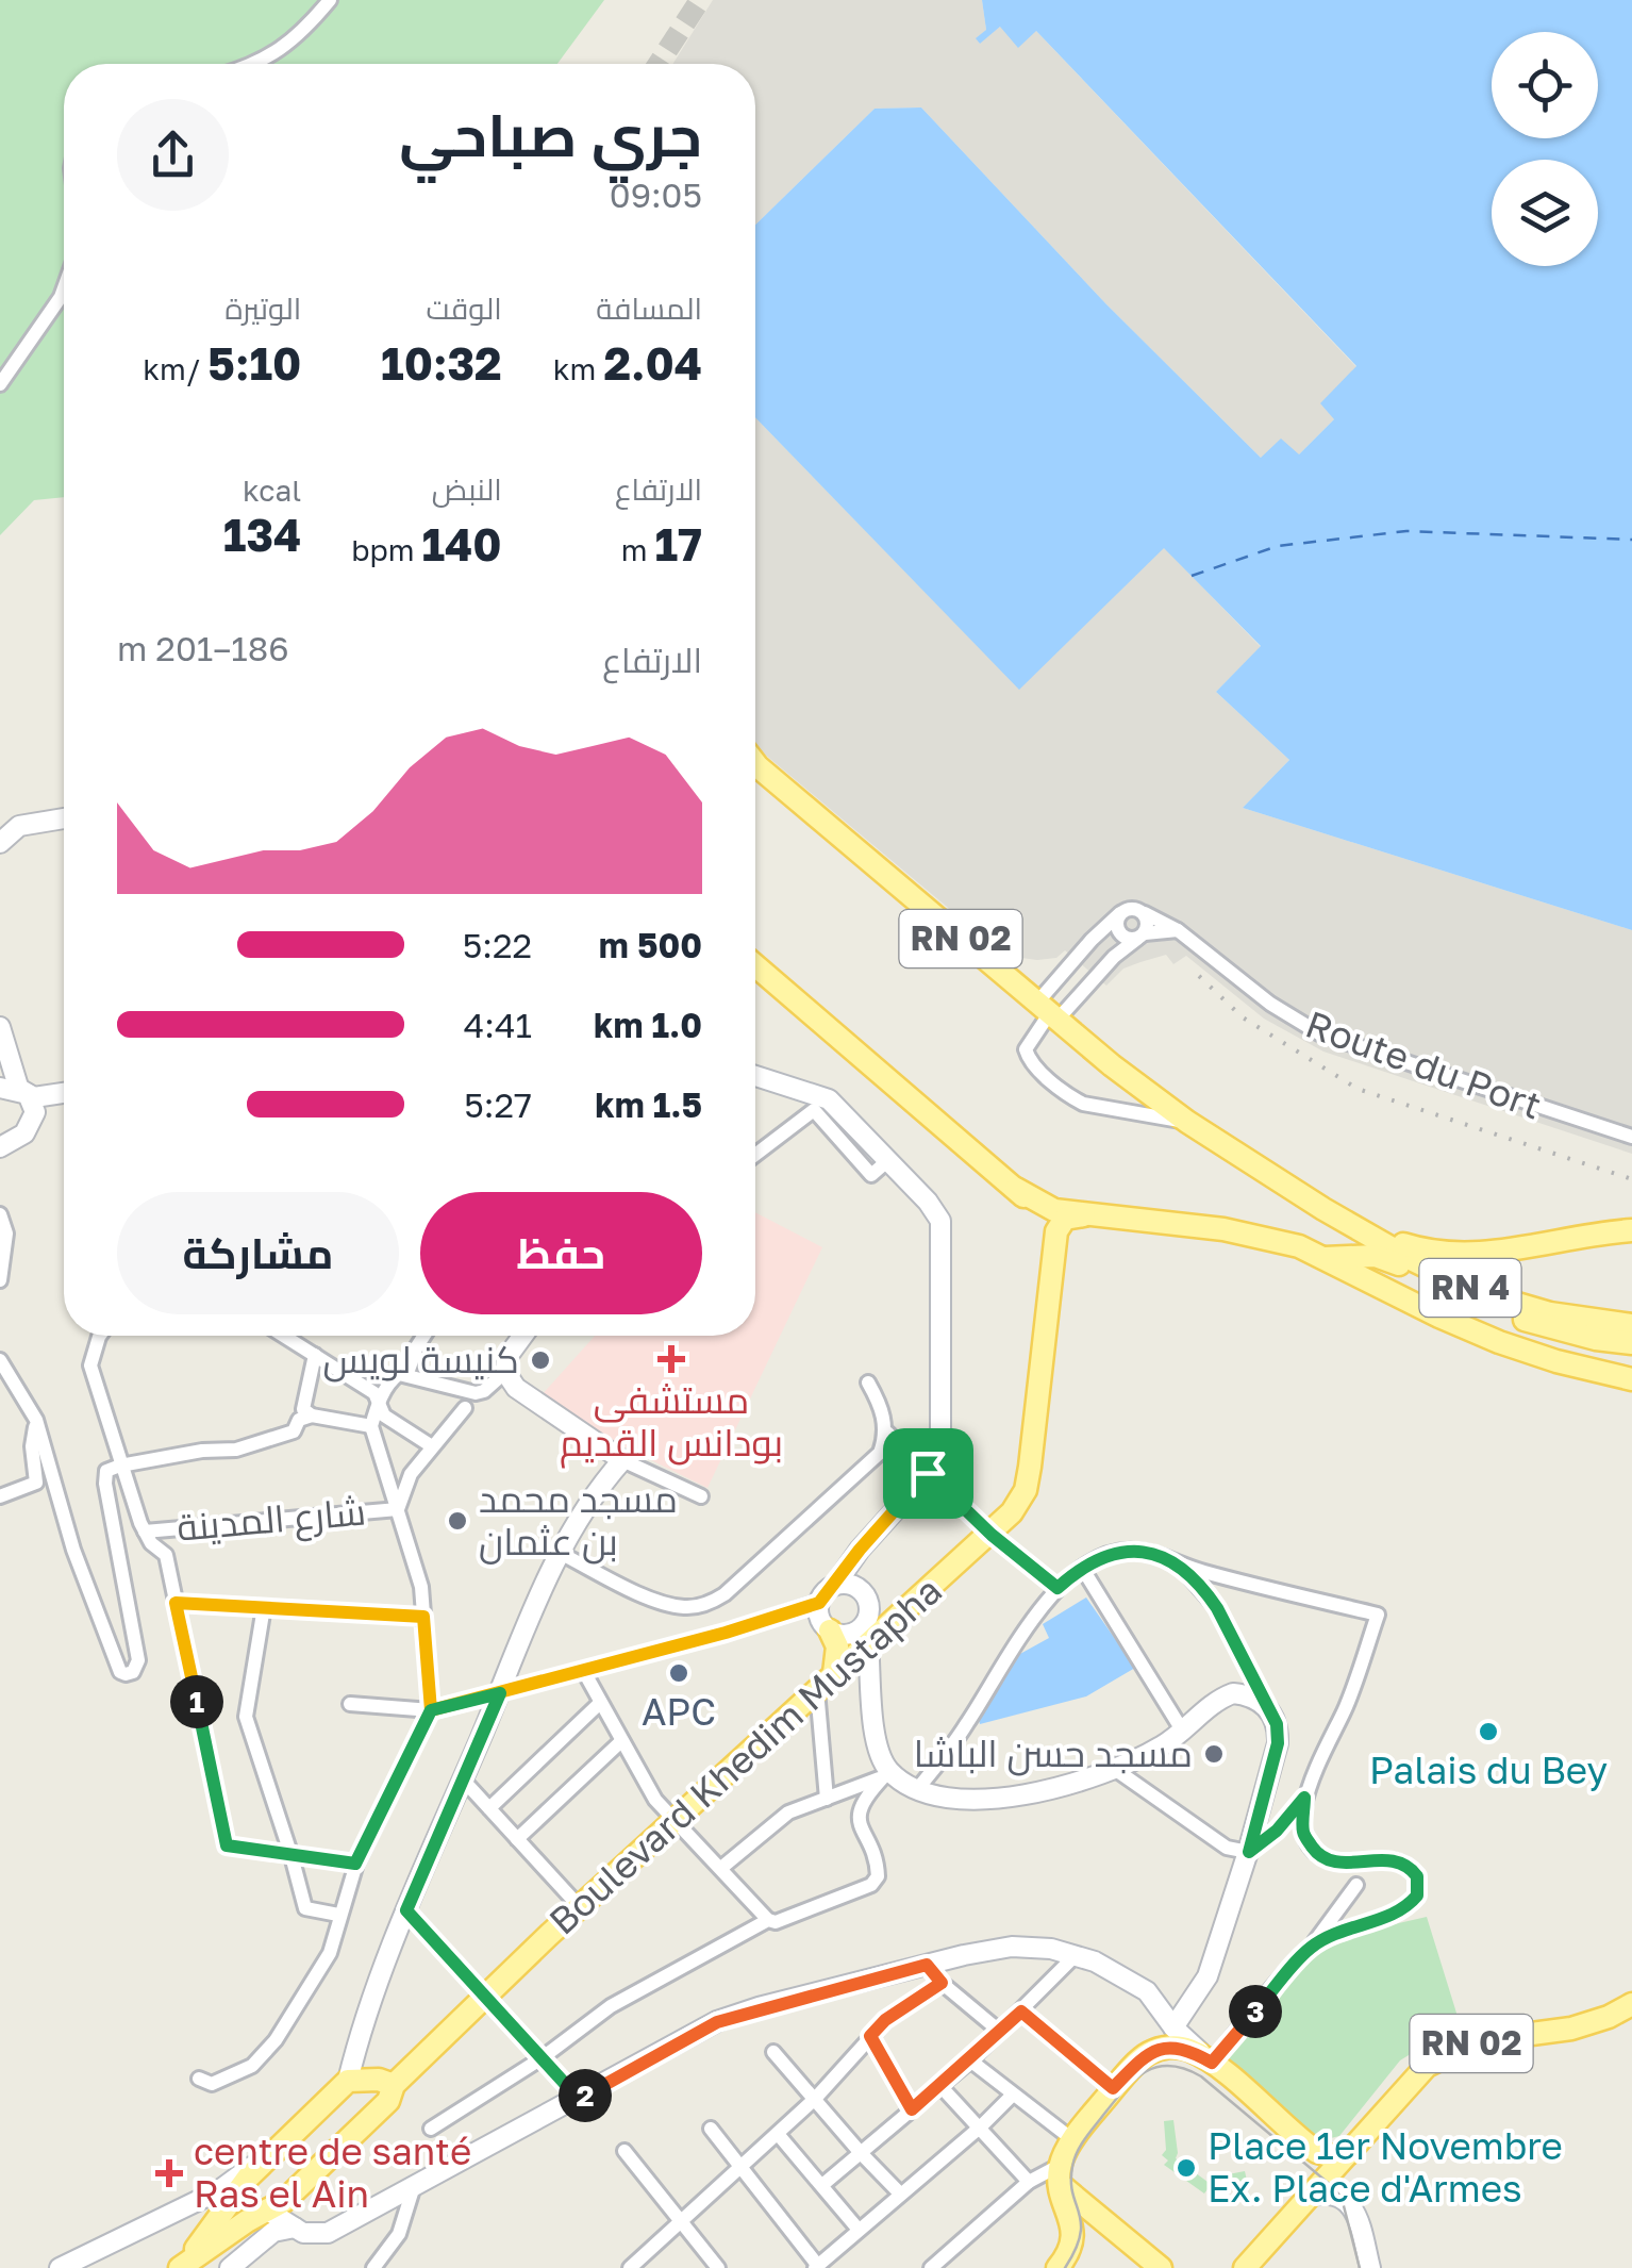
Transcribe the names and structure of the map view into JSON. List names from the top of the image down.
{
  "streets": {
    "main road": ["RN 02", "RN 4", "Boulevard Khedim Mustapha"],
    "street": ["Route du Port", "شارع المدينة"]
  },
  "crossings": [
    ["RN 02", "RN 4"]
  ],
  "places": {
    "health": ["مستشفى بودانس القديم", "centre de santé Ras el Ain"],
    "other": [
      "كنيسة لويس",
      "مسجد محمد بن عثمان",
      "APC",
      "Palais du Bey",
      "مسجد حسن الباشا",
      "Place 1er Novembre Ex. Place d'Armes"
    ]
  },
  "page": {
    "heading": ["جري صباحي", "09:05"],
    "stats": [
      ["المسافة", "2.04 km"],
      ["الوقت", "10:32"],
      ["الوتيرة", "5:10 /km"],
      ["الارتفاع", "17 m"],
      ["النبض", "140 bpm"],
      ["kcal", "134"]
    ],
    "chart": ["الارتفاع", "186–201 m"],
    "list": [
      {
        "name": "500 m",
        "note": "5:22"
      },
      {
        "name": "1.0 km",
        "note": "4:41"
      },
      {
        "name": "1.5 km",
        "note": "5:27"
      }
    ],
    "buttons": ["حفظ", "مشاركة"],
    "pins": ["1", "3", "2"]
  }
}
